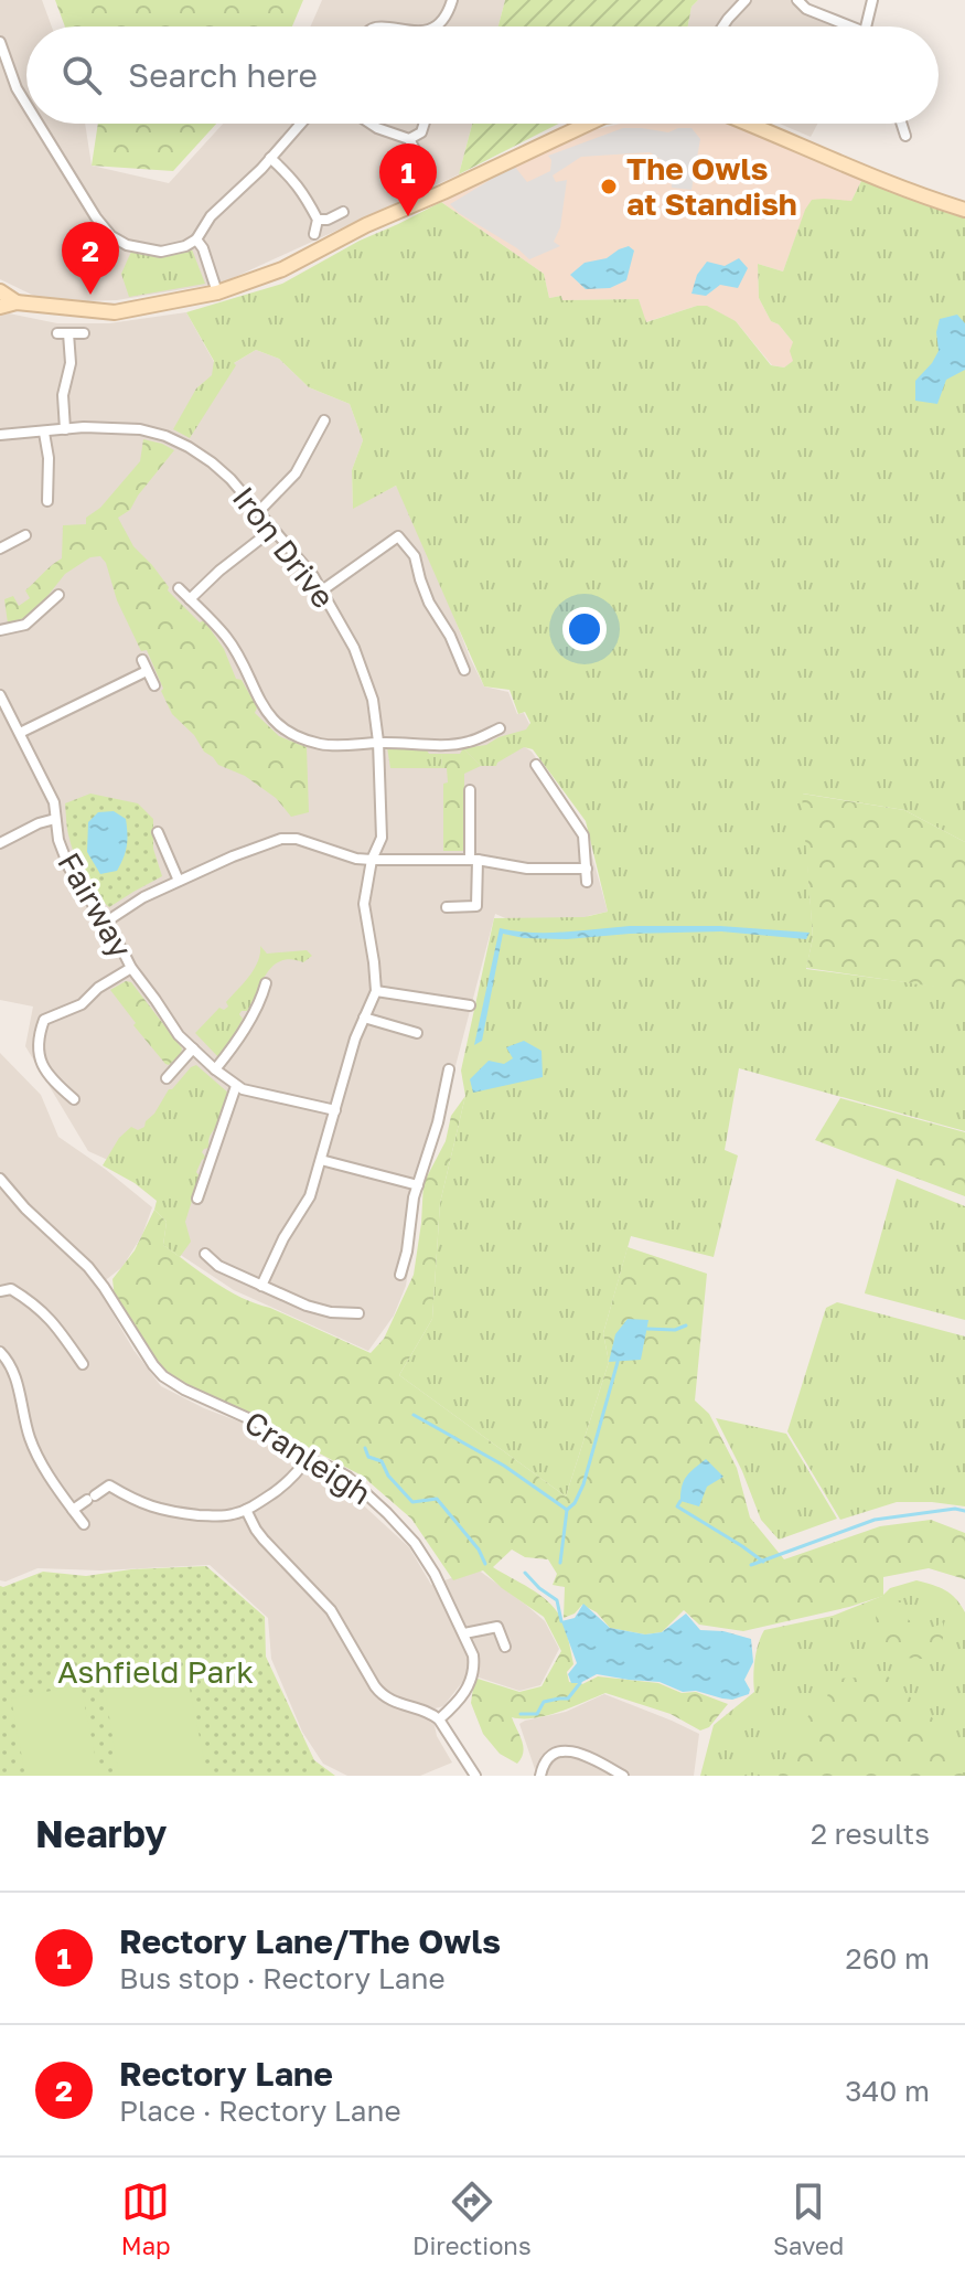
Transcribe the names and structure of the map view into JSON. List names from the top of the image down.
{
  "streets": {
    "street": ["Iron Drive", "Fairway", "Cranleigh"]
  },
  "parks": ["Ashfield Park"],
  "places": ["The Owls at Standish"],
  "page": {
    "search": "Search here",
    "pins": ["1", "2"],
    "heading": ["Nearby", "2 results"],
    "list": [
      {
        "mark": "1",
        "name": "Rectory Lane/The Owls",
        "note": "Bus stop · Rectory Lane",
        "value": "260 m"
      },
      {
        "mark": "2",
        "name": "Rectory Lane",
        "note": "Place · Rectory Lane",
        "value": "340 m"
      }
    ],
    "nav": ["Map", "Directions", "Saved"]
  }
}
